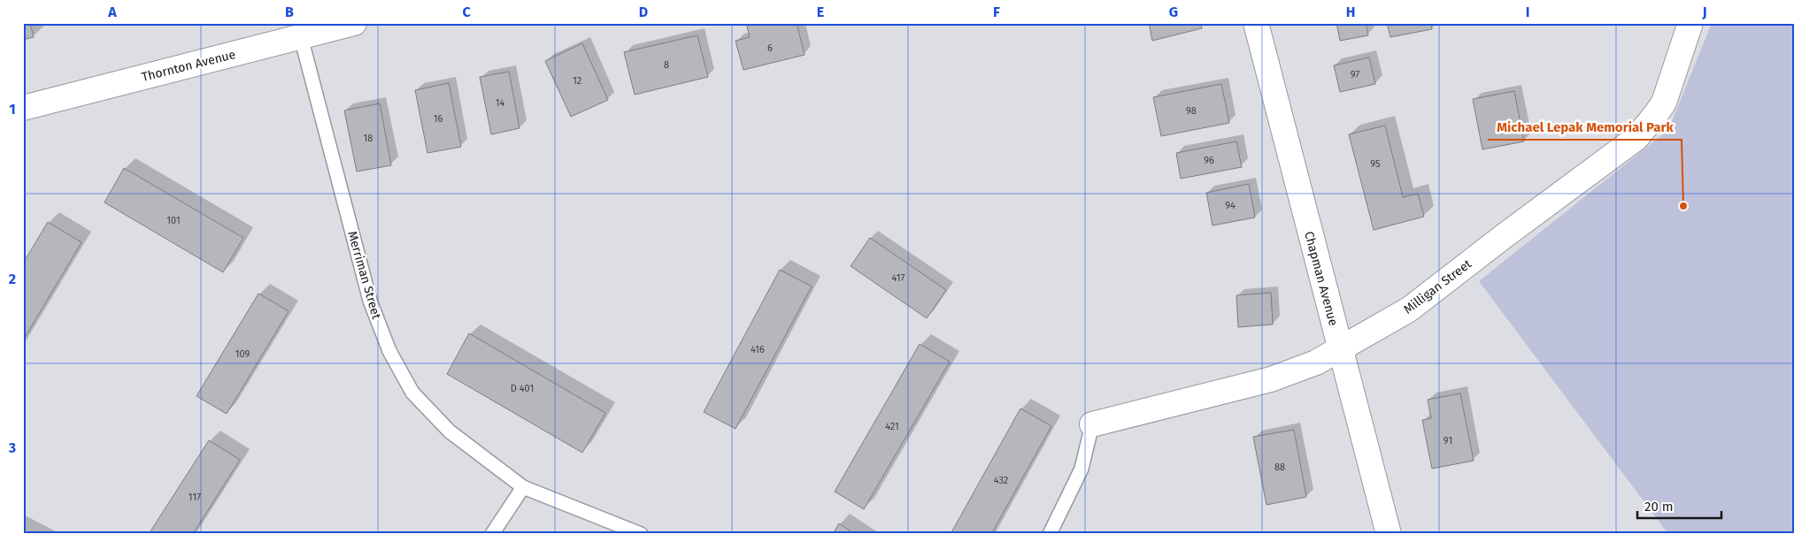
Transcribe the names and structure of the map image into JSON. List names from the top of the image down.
{
  "streets": {
    "street": ["Thornton Avenue", "Chapman Avenue", "Milligan Street"],
    "lane": ["Merriman Street"]
  },
  "crossings": [
    ["Thornton Avenue", "Merriman Street"],
    ["Chapman Avenue", "Milligan Street"]
  ],
  "places": ["Michael Lepak Memorial Park"],
  "house_numbers": [
    "6",
    "8",
    "97",
    "12",
    "14",
    "98",
    "16",
    "18",
    "96",
    "95",
    "94",
    "101",
    "417",
    "416",
    "109",
    "D 401",
    "421",
    "91",
    "88",
    "432",
    "117"
  ],
  "scale_bar": "20 m",
  "grid": {
    "columns": [
      "A",
      "B",
      "C",
      "D",
      "E",
      "F",
      "G",
      "H",
      "I",
      "J"
    ],
    "rows": ["1", "2", "3"]
  }
}
